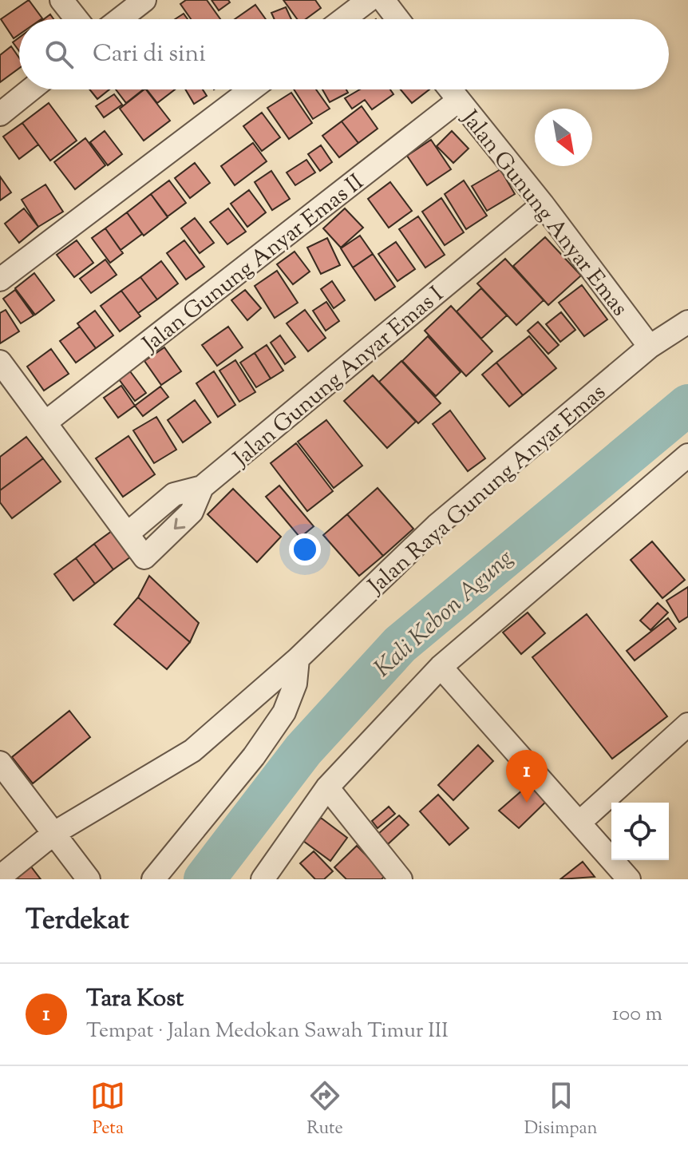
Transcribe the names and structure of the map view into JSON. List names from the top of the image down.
{
  "streets": {
    "street": [
      "Jalan Gunung Anyar Emas",
      "Jalan Gunung Anyar Emas II",
      "Jalan Gunung Anyar Emas I",
      "Jalan Raya Gunung Anyar Emas"
    ]
  },
  "crossings": [
    ["Jalan Gunung Anyar Emas", "Jalan Gunung Anyar Emas II"],
    ["Jalan Gunung Anyar Emas", "Jalan Gunung Anyar Emas I"],
    ["Jalan Gunung Anyar Emas", "Jalan Raya Gunung Anyar Emas"]
  ],
  "water": ["Kali Kebon Agung"],
  "north": "bottom right",
  "page": {
    "search": "Cari di sini",
    "pins": "1",
    "heading": "Terdekat",
    "list": [
      {
        "mark": "1",
        "name": "Tara Kost",
        "note": "Tempat · Jalan Medokan Sawah Timur III",
        "value": "100 m"
      }
    ],
    "nav": ["Peta", "Rute", "Disimpan"]
  }
}
